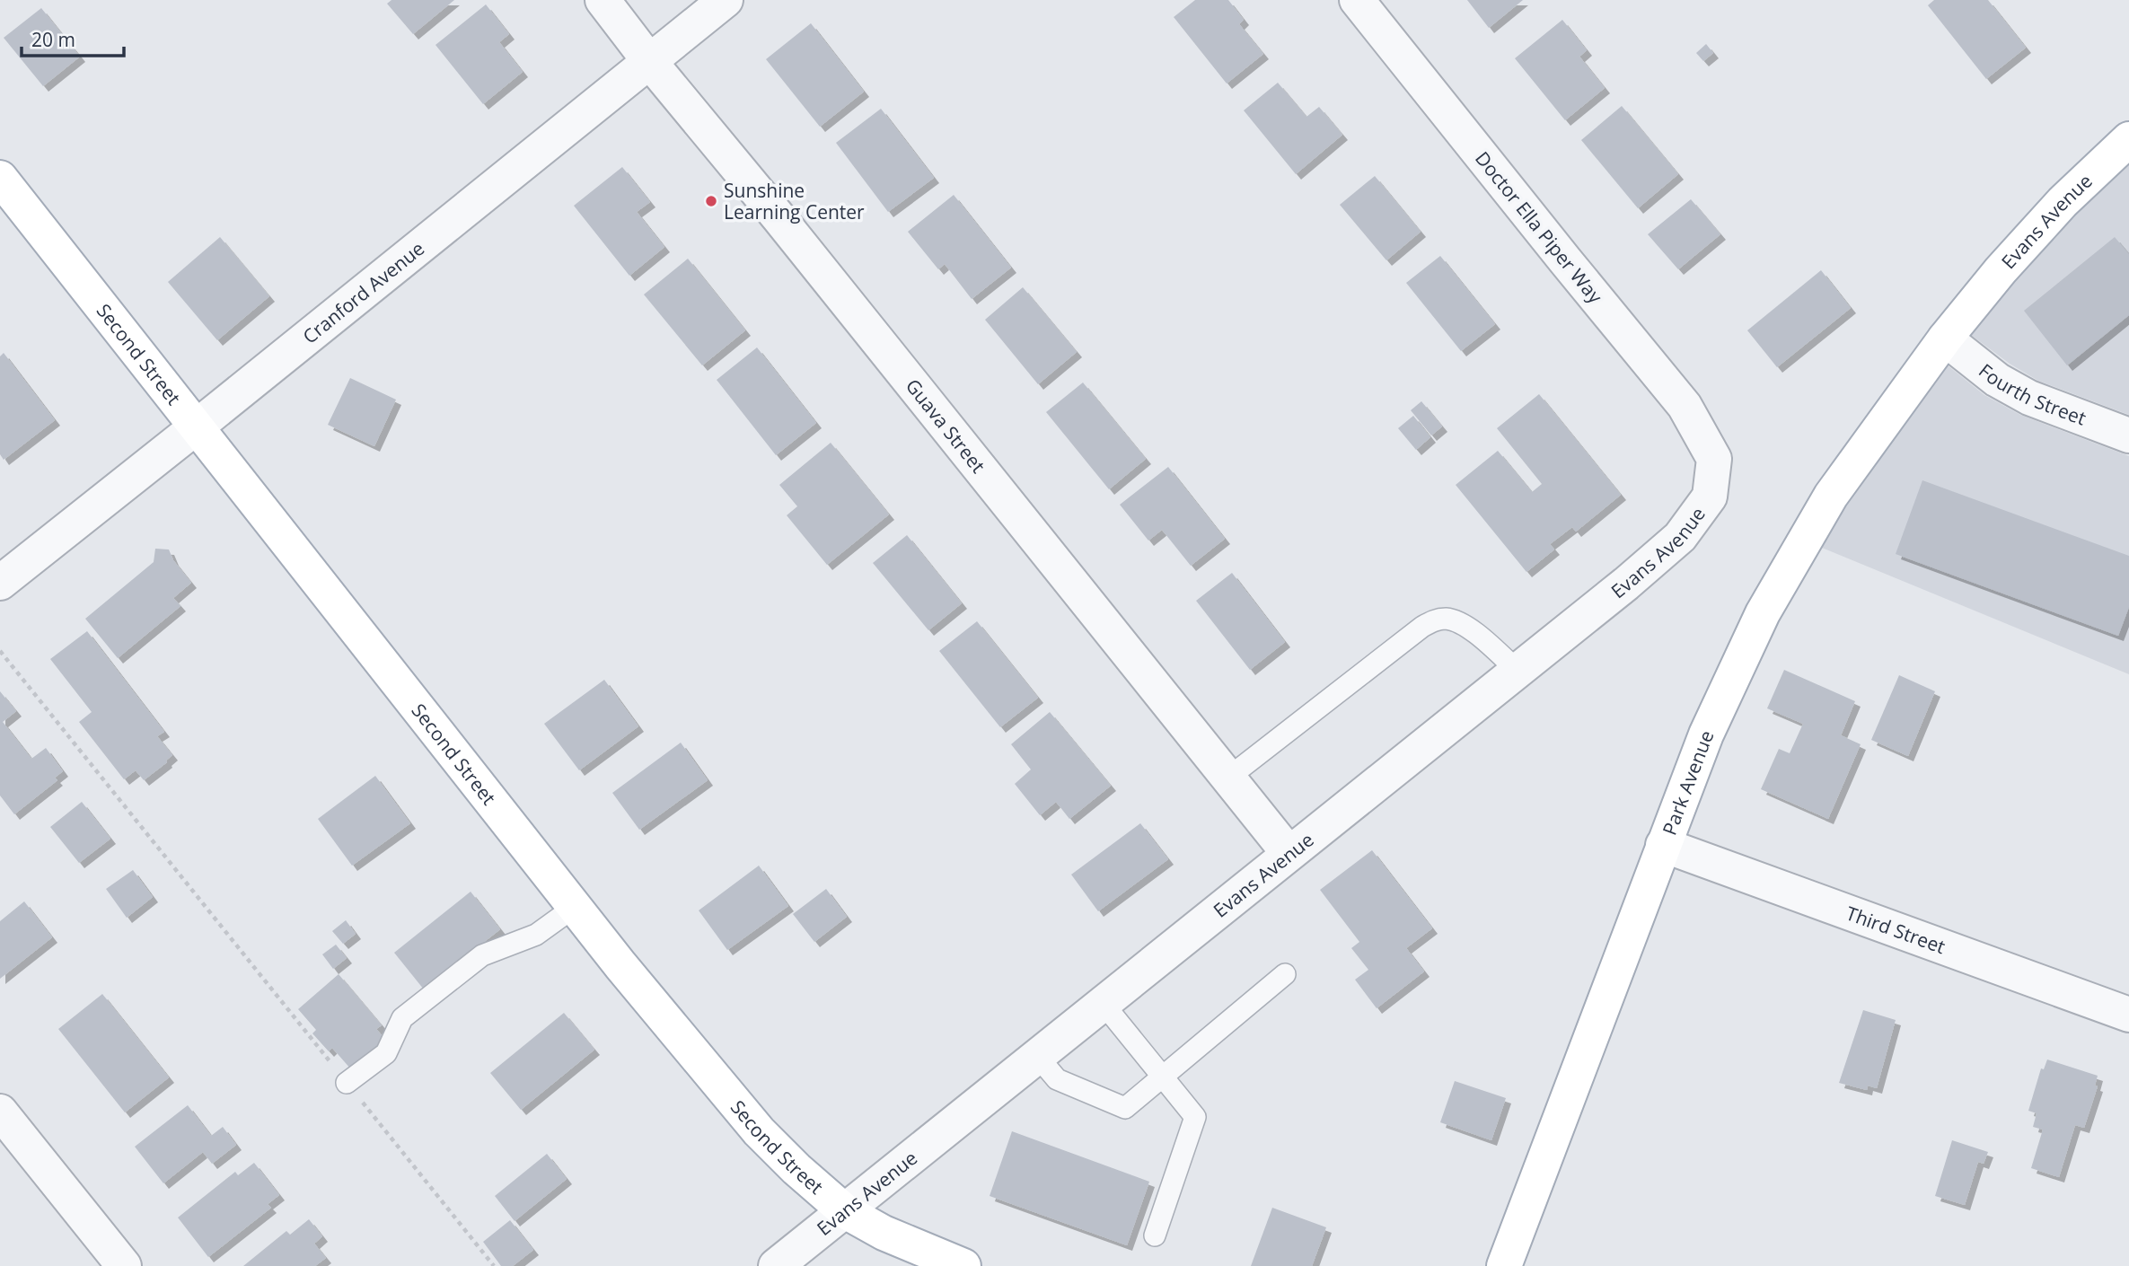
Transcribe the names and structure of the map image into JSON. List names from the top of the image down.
{
  "streets": {
    "main road": ["Evans Avenue", "Second Street", "Park Avenue"],
    "street": [
      "Doctor Ella Piper Way",
      "Cranford Avenue",
      "Fourth Street",
      "Guava Street",
      "Third Street"
    ]
  },
  "crossings": [
    ["Evans Avenue", "Doctor Ella Piper Way"],
    ["Evans Avenue", "Second Street"],
    ["Evans Avenue", "Fourth Street"],
    ["Evans Avenue", "Guava Street"],
    ["Evans Avenue", "Park Avenue"],
    ["Cranford Avenue", "Second Street"],
    ["Cranford Avenue", "Guava Street"],
    ["Fourth Street", "Park Avenue"],
    ["Park Avenue", "Third Street"]
  ],
  "places": ["Sunshine Learning Center"],
  "scale_bar": "20 m"
}
